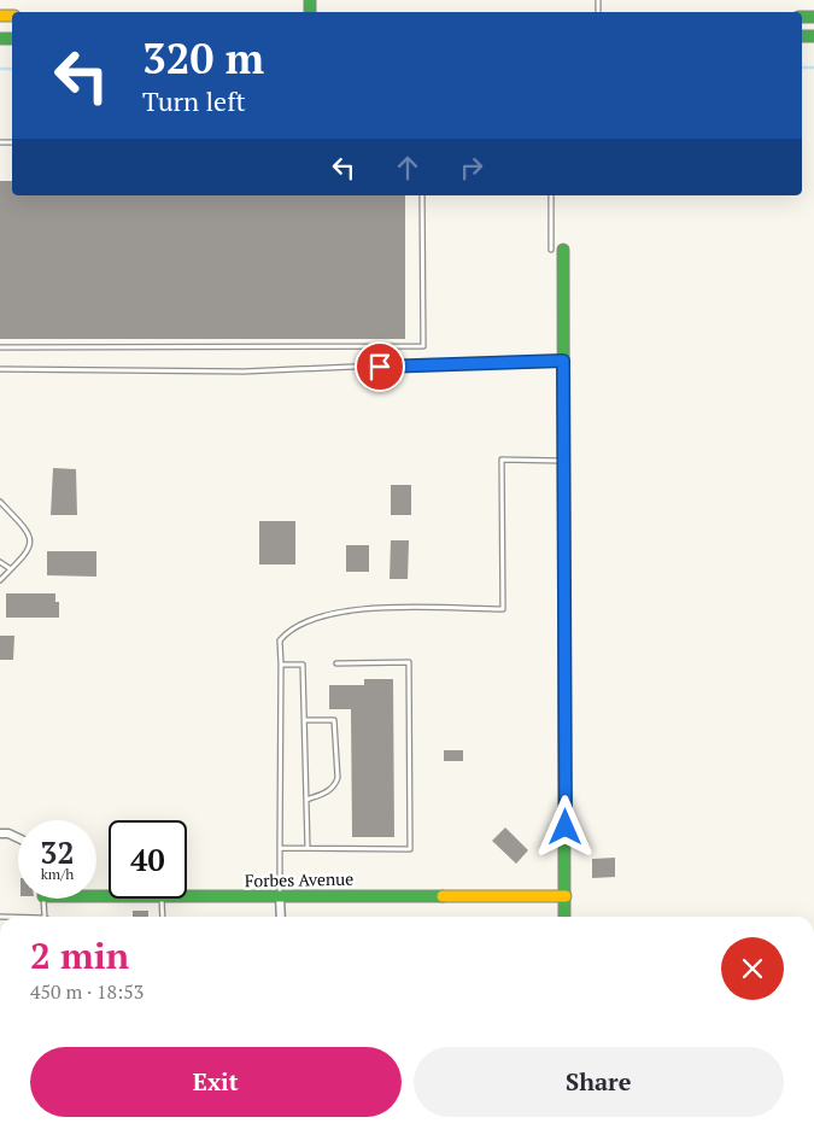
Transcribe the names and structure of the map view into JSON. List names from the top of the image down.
{
  "streets": {
    "street": ["Forbes Avenue"]
  },
  "page": {
    "turn": ["320 m", "Turn left"],
    "speed": "32 km/h",
    "limit": "40",
    "heading": ["2 min", "450 m · 18:53"],
    "buttons": ["Exit", "Share"]
  }
}
